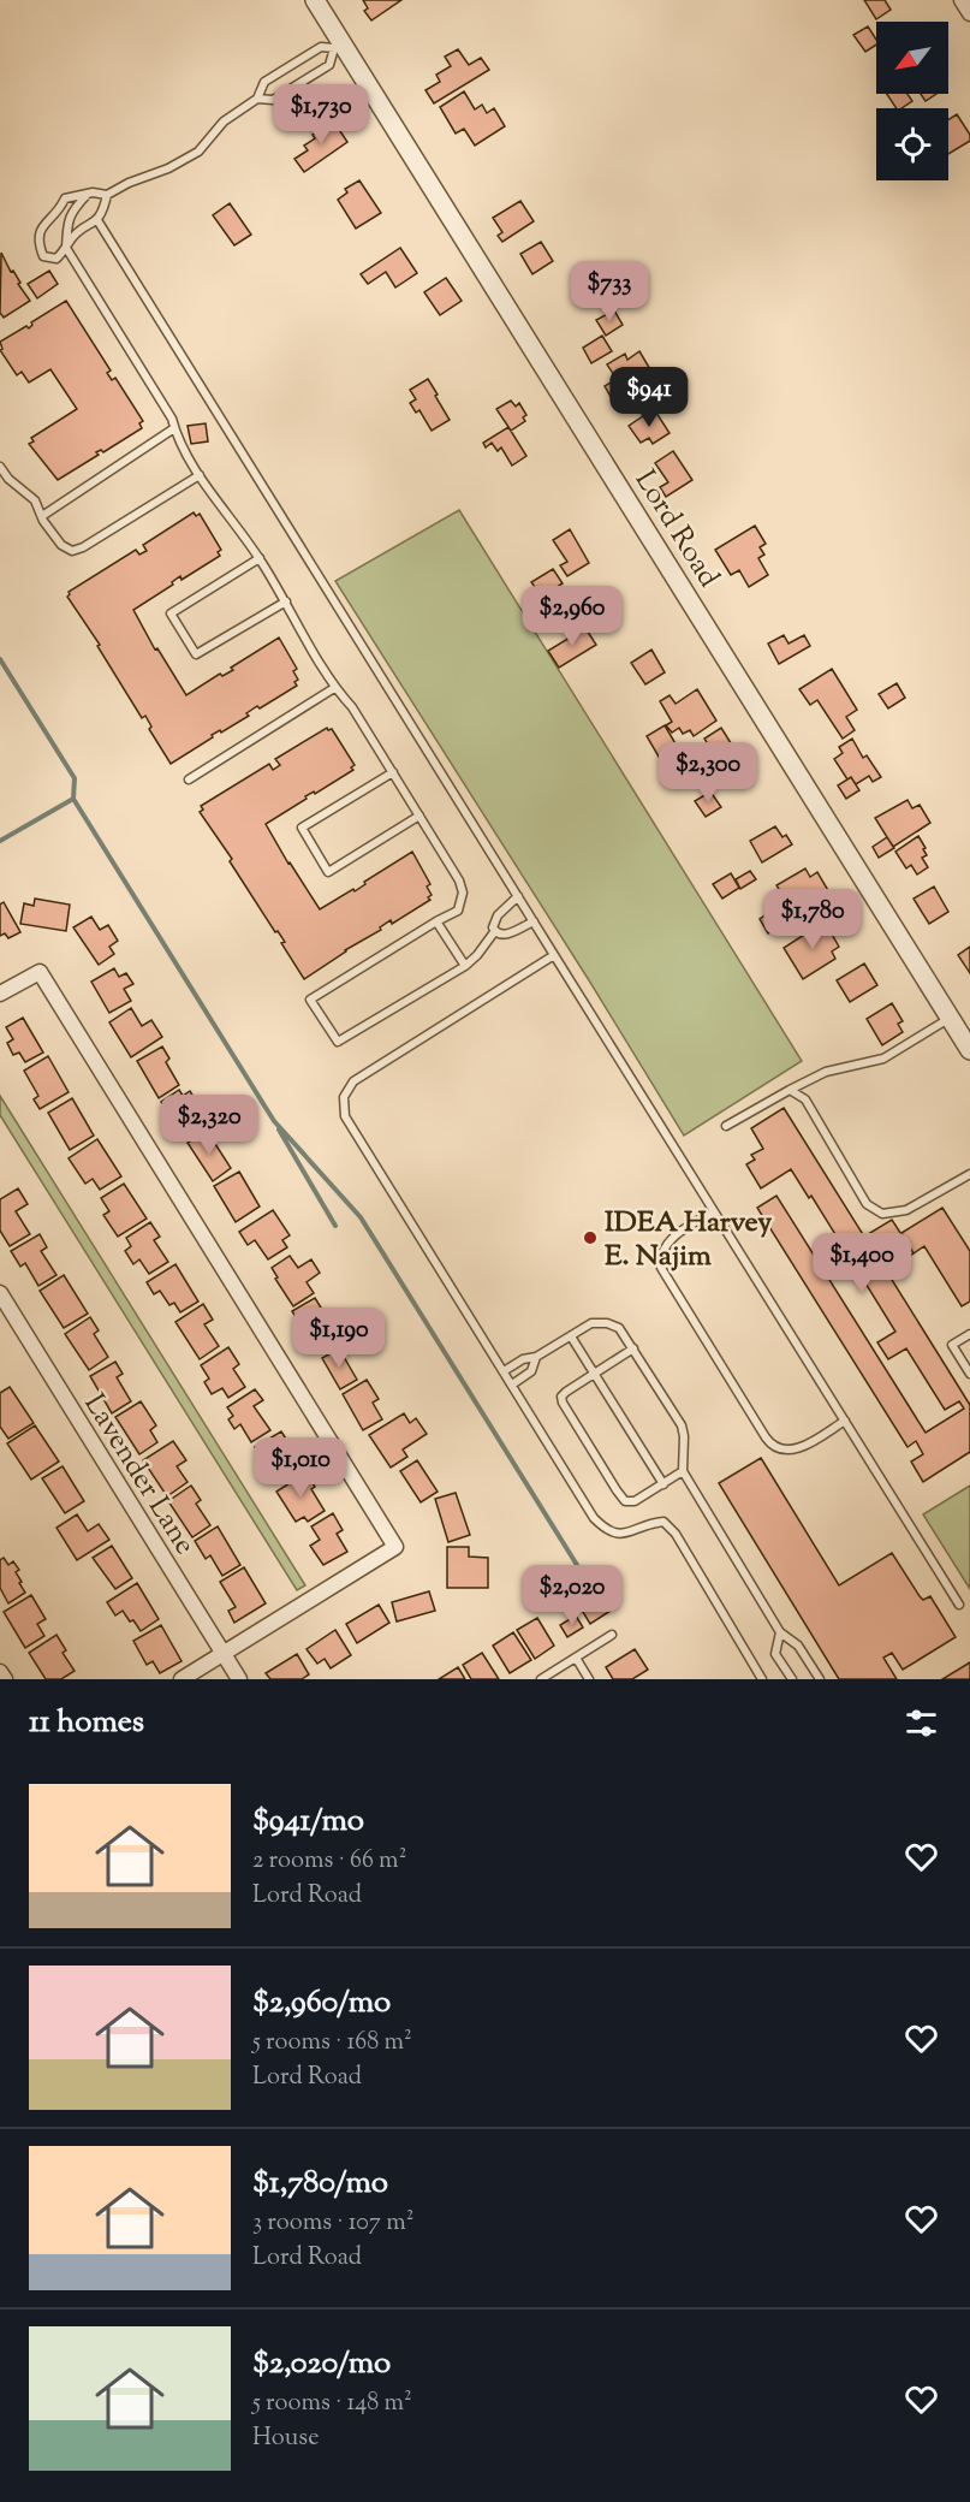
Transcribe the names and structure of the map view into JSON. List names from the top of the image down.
{
  "streets": {
    "street": ["Lord Road", "Lavender Lane"]
  },
  "places": ["IDEA Harvey E. Najim"],
  "north": "bottom left",
  "page": {
    "price": [
      "$1,730",
      "$733",
      "$941",
      "$2,960",
      "$2,300",
      "$1,780",
      "$2,320",
      "$1,400",
      "$1,190",
      "$1,010",
      "$2,020"
    ],
    "heading": "11 homes",
    "list": [
      {
        "name": "$941/mo",
        "note": "2 rooms · 66 m² · Lord Road"
      },
      {
        "name": "$2,960/mo",
        "note": "5 rooms · 168 m² · Lord Road"
      },
      {
        "name": "$1,780/mo",
        "note": "3 rooms · 107 m² · Lord Road"
      },
      {
        "name": "$2,020/mo",
        "note": "5 rooms · 148 m² · House"
      }
    ]
  }
}
